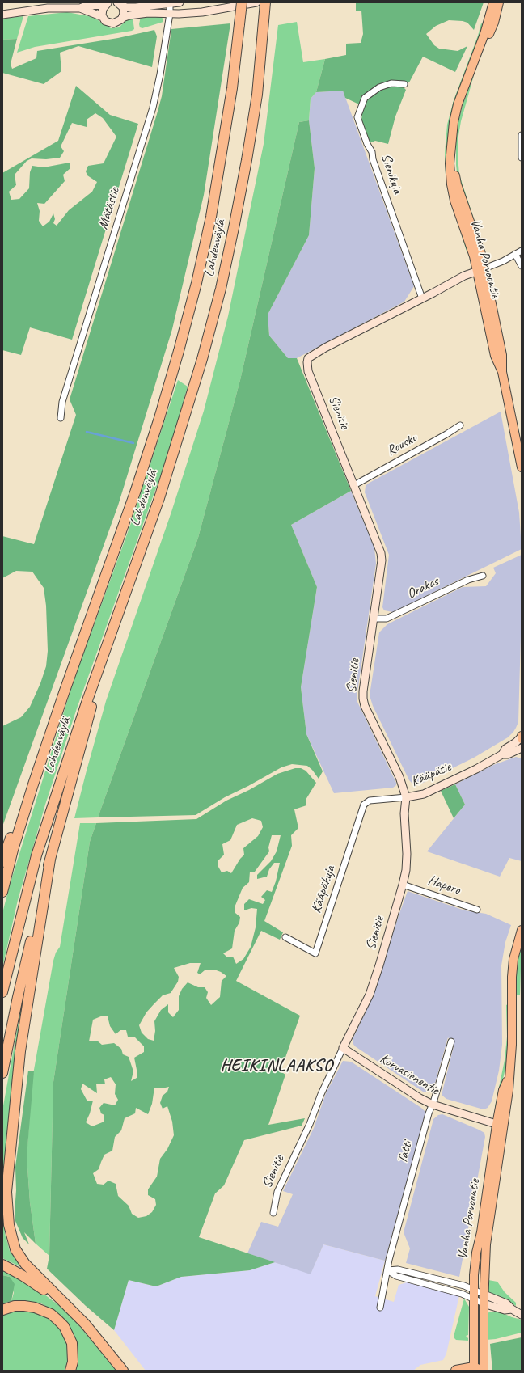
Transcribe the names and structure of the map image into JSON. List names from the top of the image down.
{
  "streets": {
    "highway": ["Lahdenväylä"],
    "main road": ["Vanha Porvoontie"],
    "street": [
      "Sienikuja",
      "Mätästie",
      "Sienitie",
      "Rousku",
      "Orakas",
      "Kääpätie",
      "Hapero",
      "Kääpäkuja",
      "Korvasienentie",
      "Tatti"
    ]
  },
  "crossings": [
    ["Sienikuja", "Sienitie"],
    ["Vanha Porvoontie", "Sienitie"],
    ["Vanha Porvoontie", "Korvasienentie"],
    ["Sienitie", "Rousku"],
    ["Sienitie", "Orakas"],
    ["Sienitie", "Kääpätie"],
    ["Sienitie", "Hapero"],
    ["Sienitie", "Korvasienentie"],
    ["Kääpätie", "Kääpäkuja"],
    ["Korvasienentie", "Tatti"]
  ],
  "districts": ["HEIKINLAAKSO"]
}
